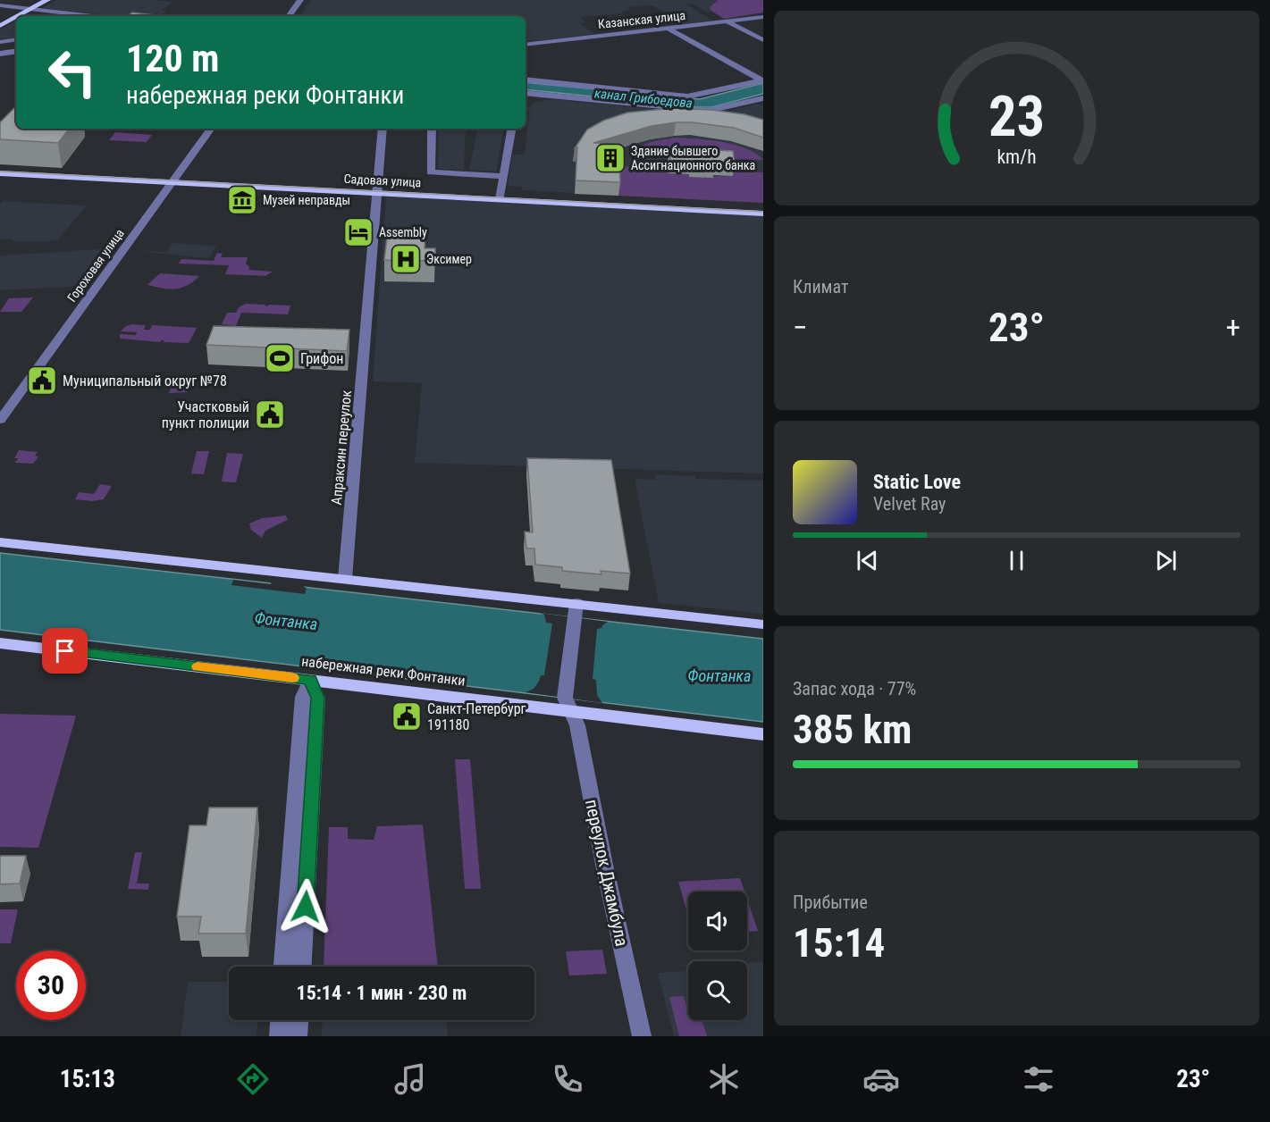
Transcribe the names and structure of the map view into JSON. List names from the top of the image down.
{
  "streets": {
    "main road": ["Садовая улица", "набережная реки Фонтанки"],
    "street": [
      "Казанская улица",
      "Гороховая улица",
      "Апраксин переулок",
      "переулок Джамбула"
    ]
  },
  "crossings": [
    ["Садовая улица", "Гороховая улица"],
    ["Садовая улица", "Апраксин переулок"],
    ["набережная реки Фонтанки", "переулок Джамбула"]
  ],
  "water": ["канал Грибоедова", "Фонтанка"],
  "places": {
    "building": ["Здание бывшего Ассигнационного банка"],
    "museum": ["Музей неправды"],
    "hotel": ["Assembly"],
    "hospital": ["Эксимер"],
    "sports": ["Грифон"],
    "public building": ["Муниципальный округ №78", "Участковый пункт полиции", "Санкт-Петербург 191180"]
  },
  "page": {
    "turn": ["120 m", "набережная реки Фонтанки"],
    "tile": [
      "Климат",
      ["Запас хода · 77%", "385 km"],
      ["Прибытие", "15:14"]
    ],
    "heat": ["−", "23°", "+"],
    "song": ["Static Love", "Velvet Ray"],
    "limit": "30",
    "trip": "15:14 · 1 мин · 230 m",
    "tabs": ["15:13", "23°"],
    "gauge": ["23", "km/h"]
  }
}
